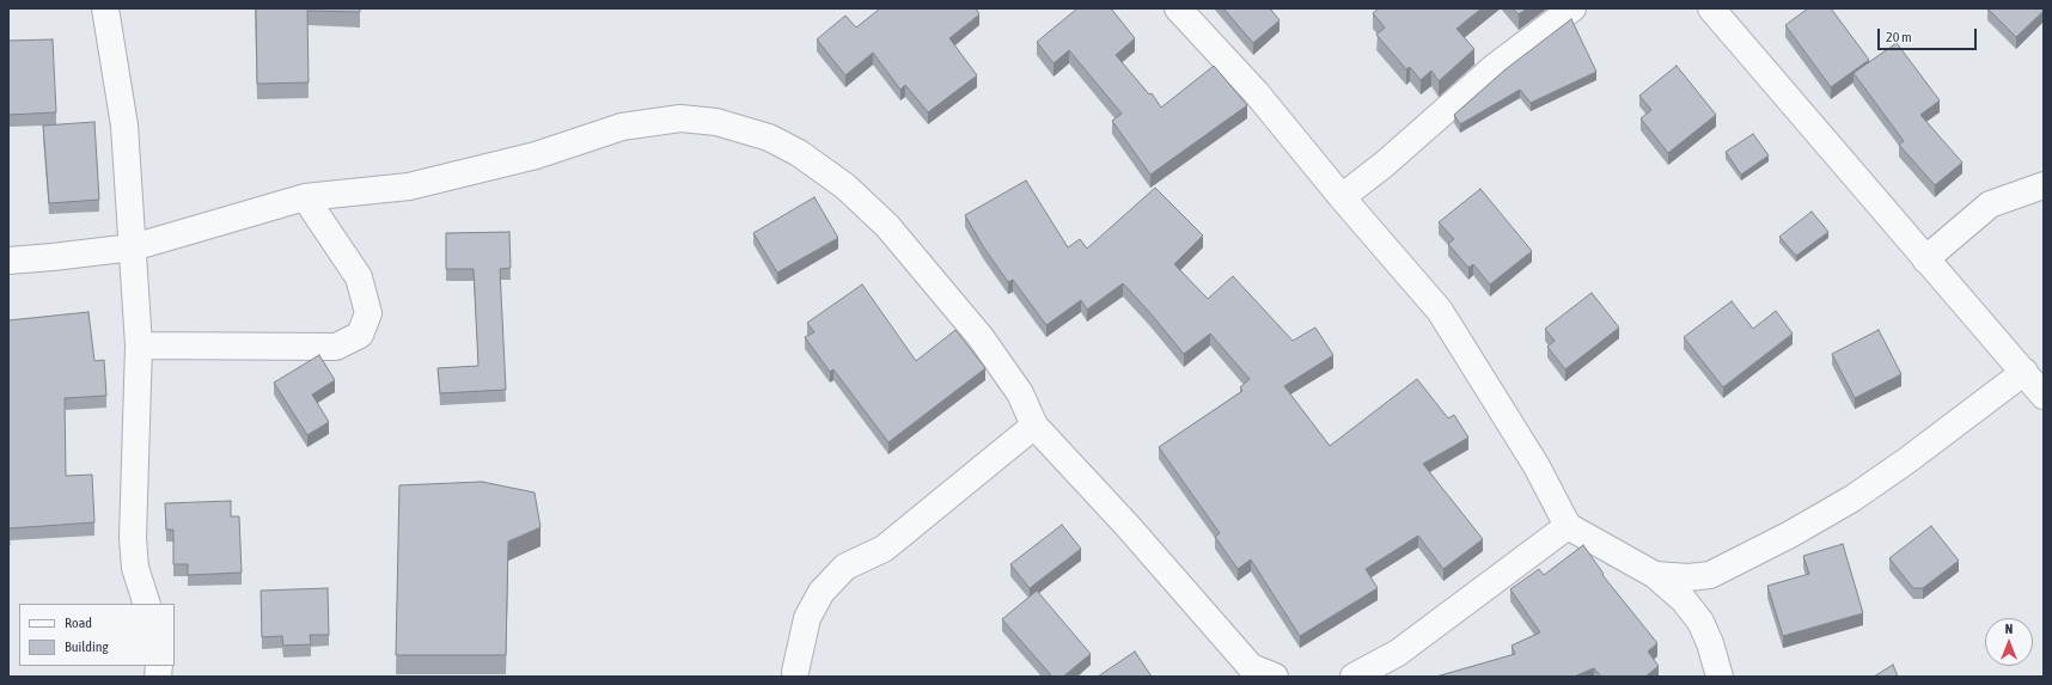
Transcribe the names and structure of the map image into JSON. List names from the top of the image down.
{
  "legend": ["Road", "Building"],
  "scale_bar": "20 m",
  "north": "top"
}
